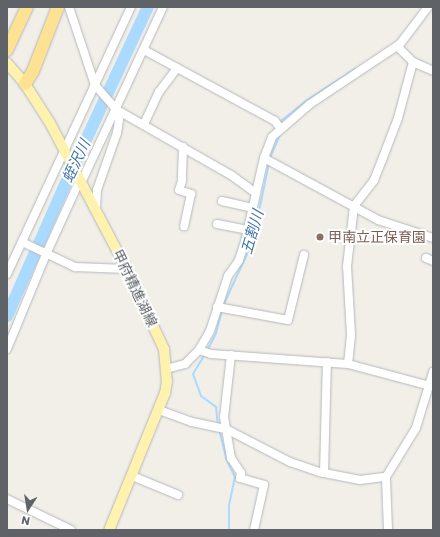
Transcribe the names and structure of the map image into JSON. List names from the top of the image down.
{
  "streets": {
    "main road": ["甲府精進湖線"]
  },
  "water": ["蛭沢川", "五割川"],
  "places": ["甲南立正保育園"],
  "north": "bottom"
}
